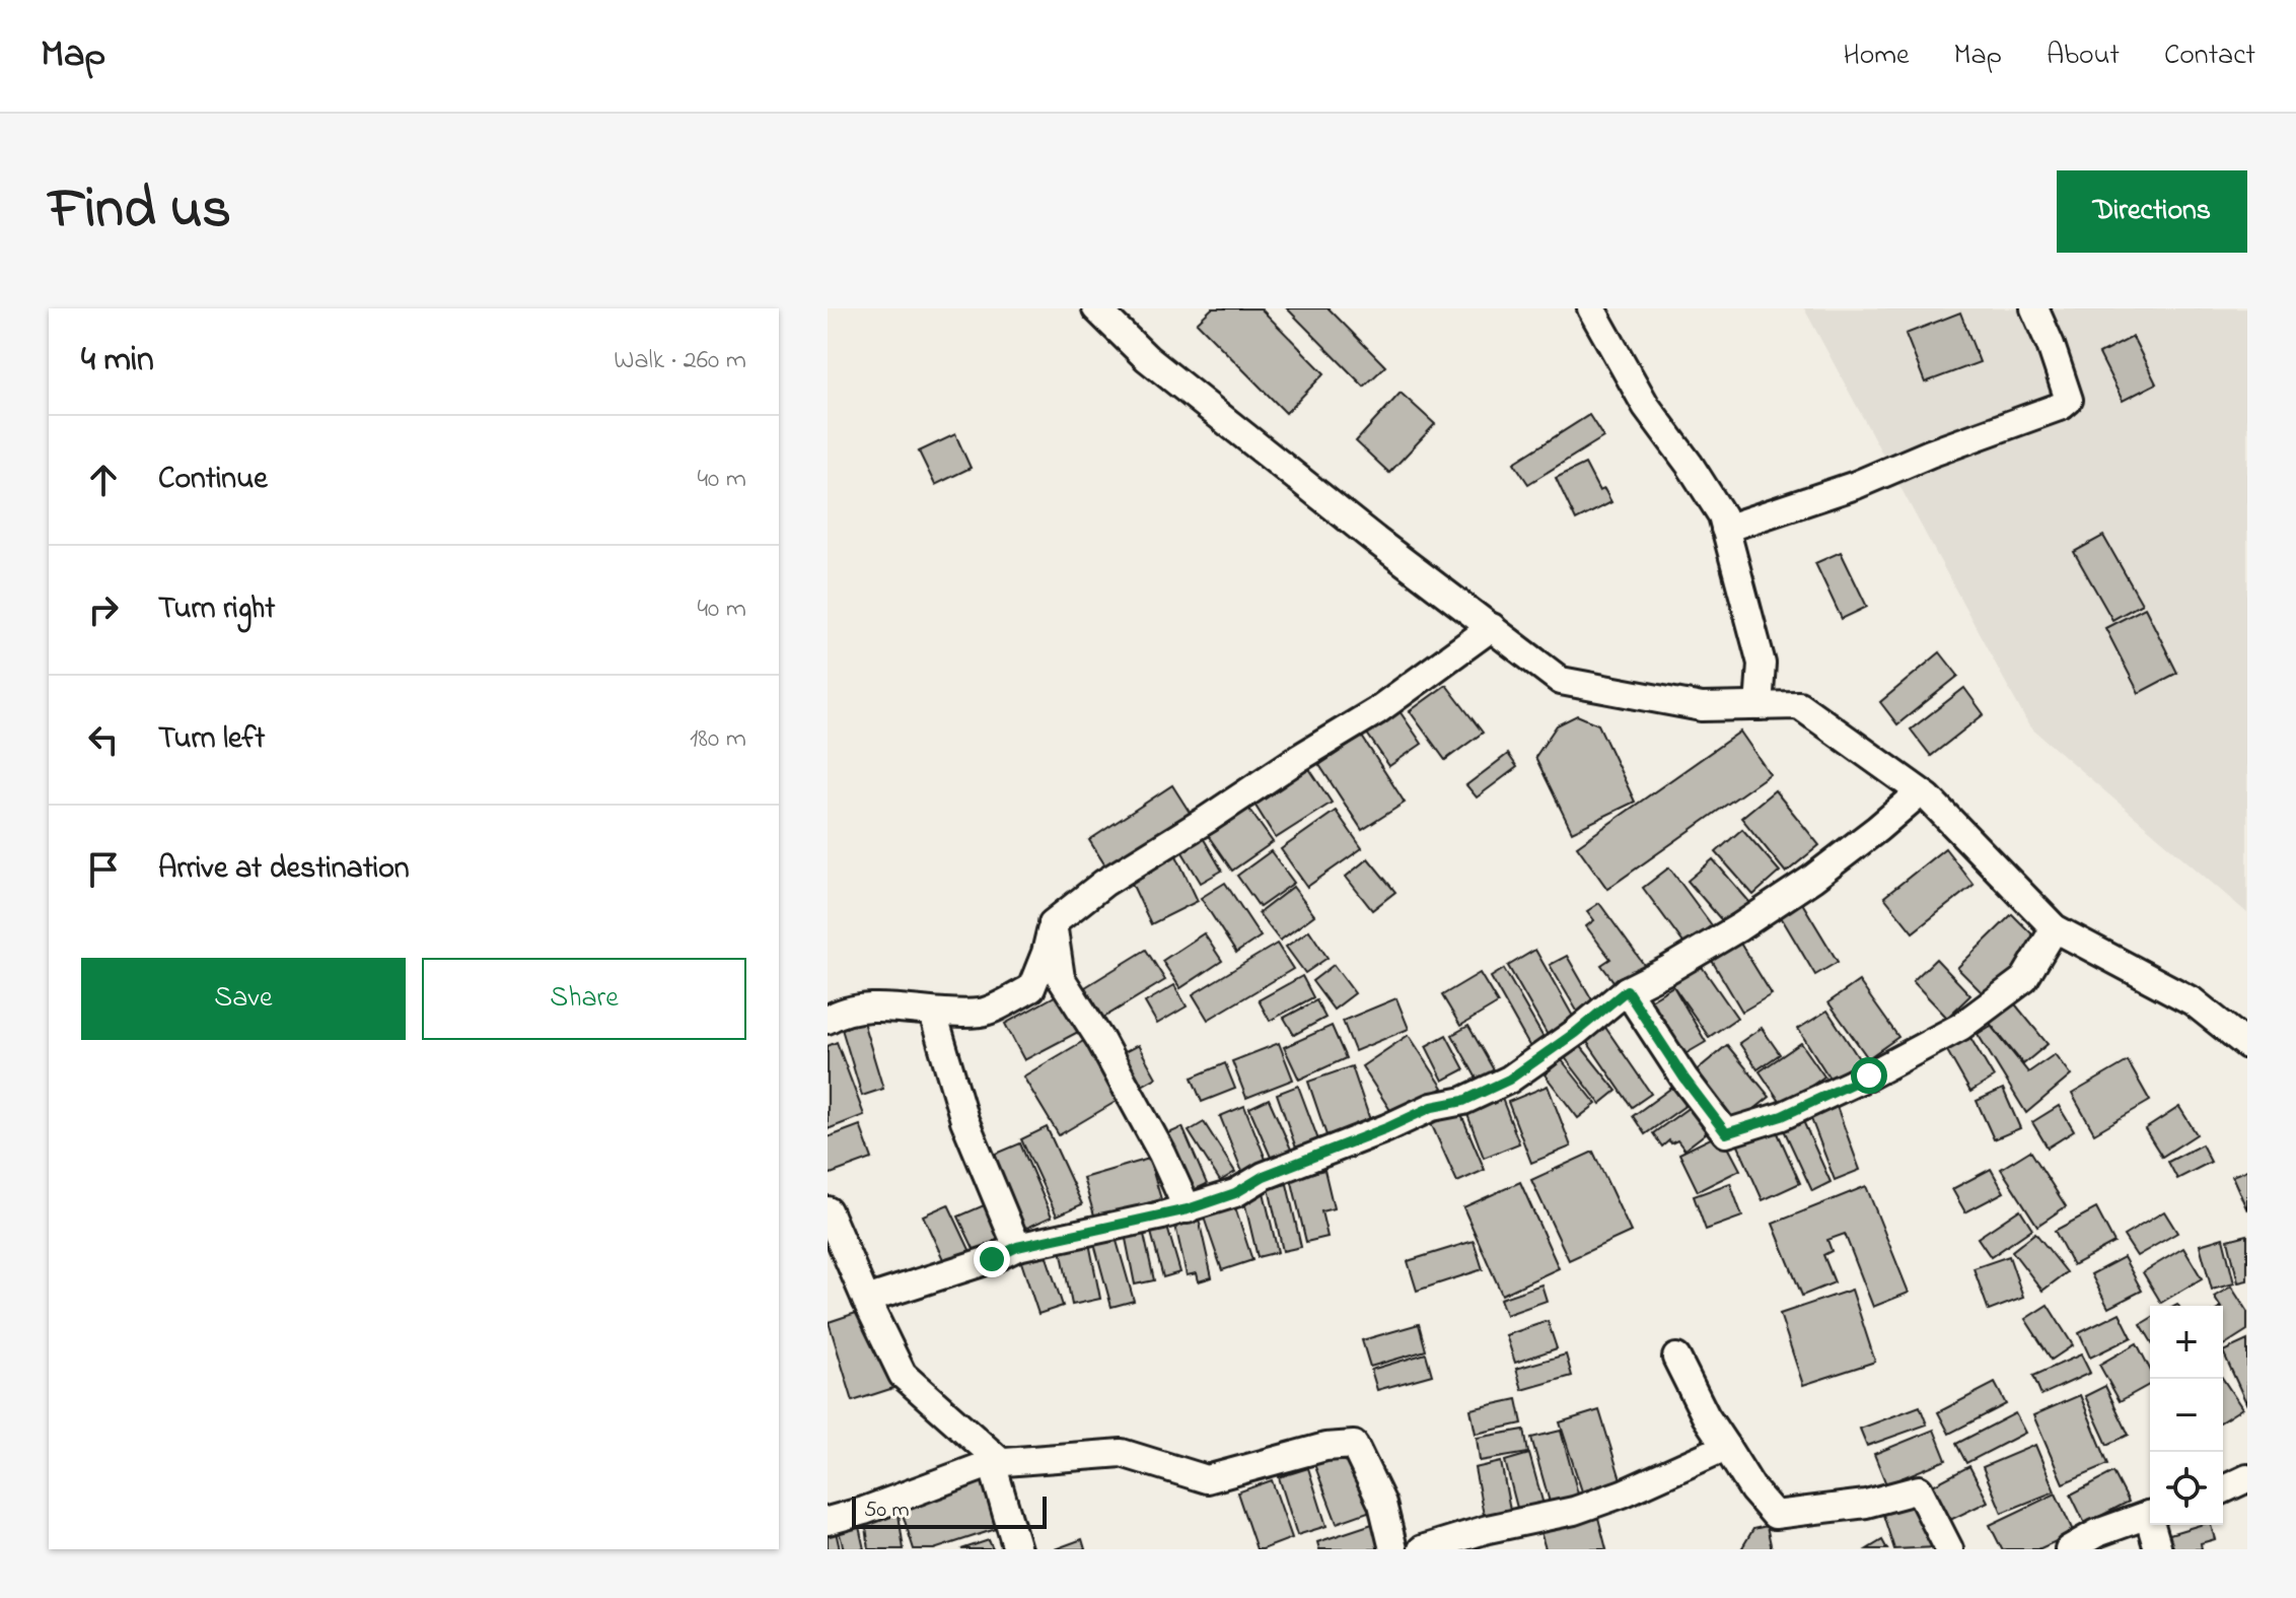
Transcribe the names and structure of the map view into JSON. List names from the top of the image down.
{
  "scale_bar": "50 m",
  "page": {
    "header": "Map",
    "nav": [
      "Home",
      "Map",
      "About",
      "Contact"
    ],
    "title": "Find us",
    "buttons": [
      "Directions",
      ["Save", "Share"]
    ],
    "heading": ["4 min", "Walk · 260 m"],
    "list": [
      ["Continue", "40 m"],
      ["Turn right", "40 m"],
      ["Turn left", "180 m"],
      "Arrive at destination"
    ],
    "map_buttons": ["+", "−"],
    "scale": "50 m"
  }
}
